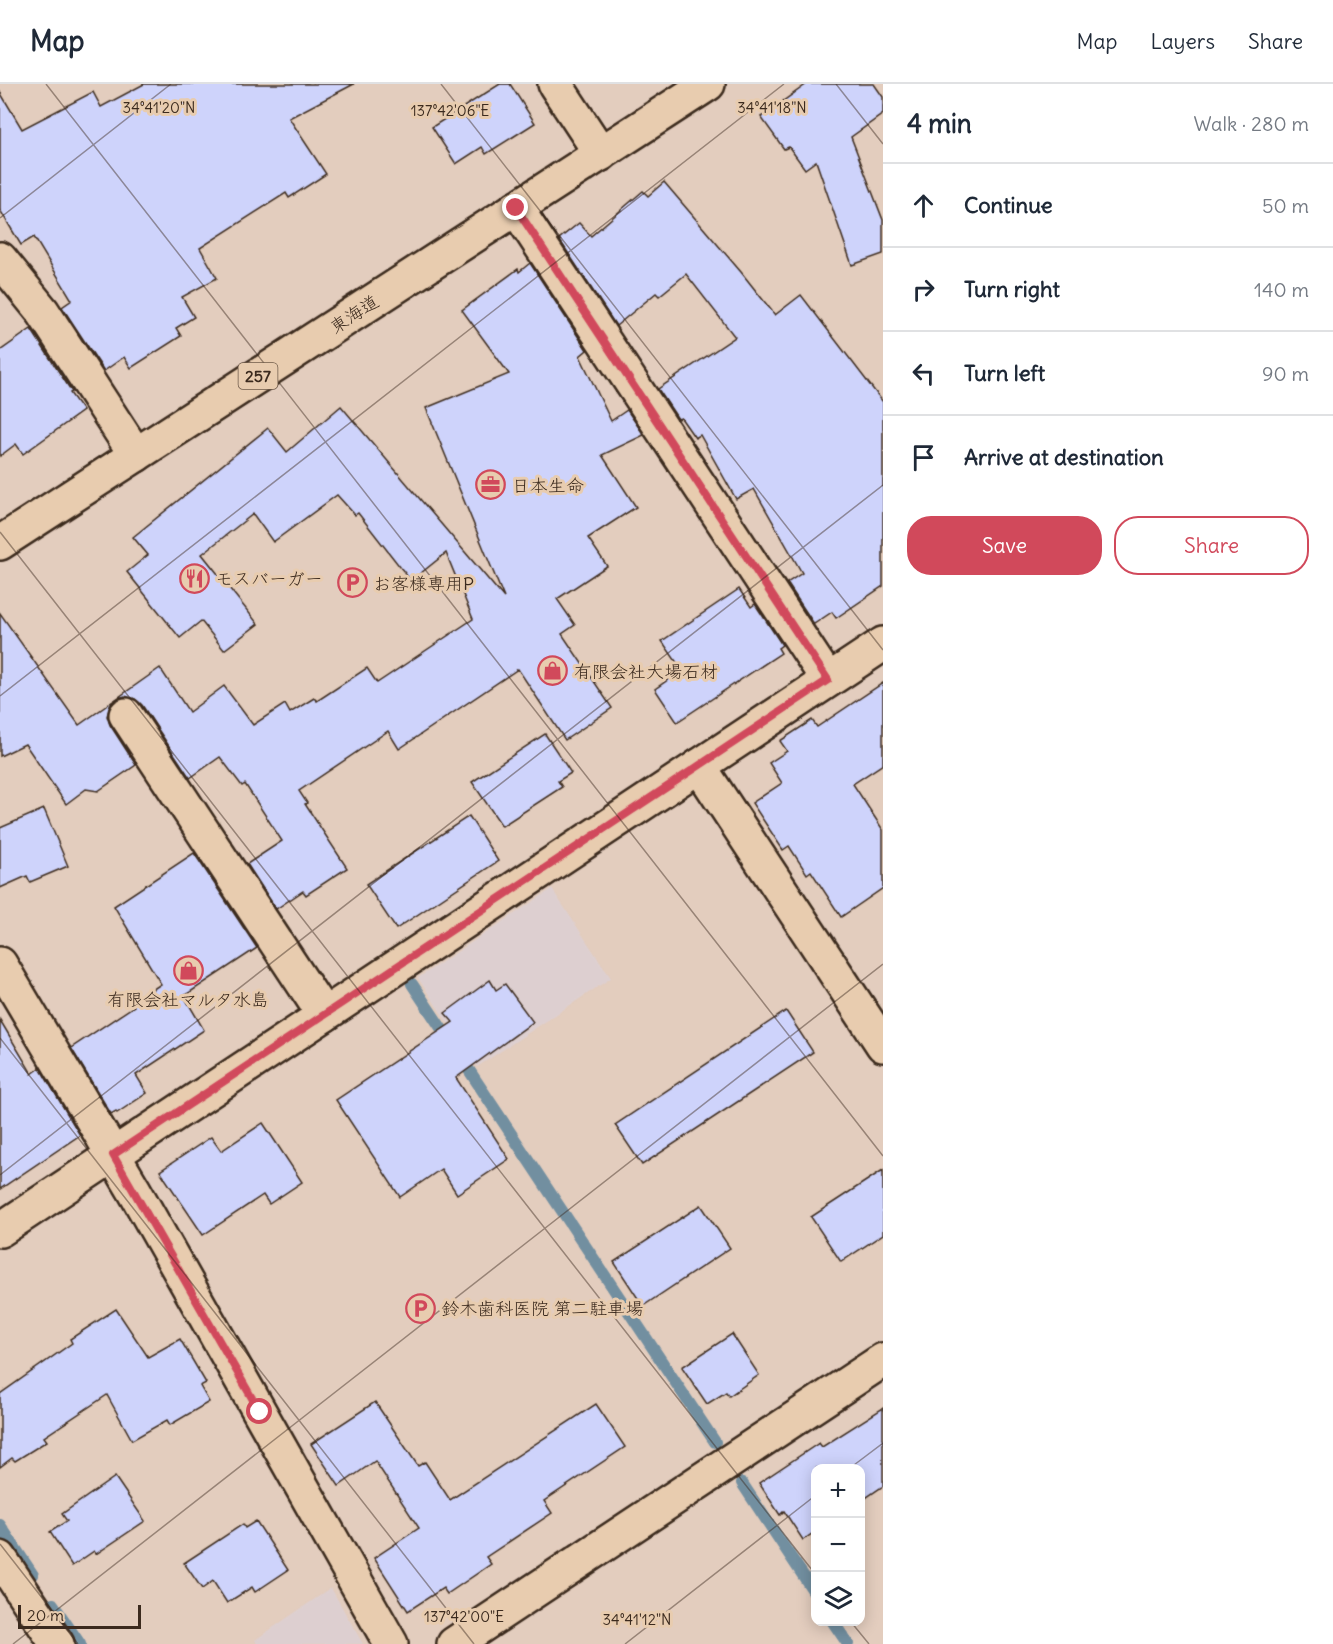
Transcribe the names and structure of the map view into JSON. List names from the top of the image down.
{
  "streets": {
    "main road": ["東海道", "257"]
  },
  "places": {
    "office": ["日本生命"],
    "restaurant": ["モスバーガー"],
    "parking": ["お客様専用P", "鈴木歯科医院 第二駐車場"],
    "shop": ["有限会社大場石材", "有限会社マルタ水島"]
  },
  "scale_bar": "20 m",
  "page": {
    "header": "Map",
    "nav": ["Map", "Layers", "Share"],
    "heading": ["4 min", "Walk · 280 m"],
    "list": [
      ["Continue", "50 m"],
      ["Turn right", "140 m"],
      ["Turn left", "90 m"],
      "Arrive at destination"
    ],
    "buttons": ["Save", "Share"],
    "map_buttons": ["+", "−"],
    "scale": "20 m"
  },
  "coordinates": [
    "34°41'20\"N",
    "34°41'18\"N",
    "137°42'06\"E",
    "137°42'00\"E",
    "34°41'12\"N"
  ]
}
